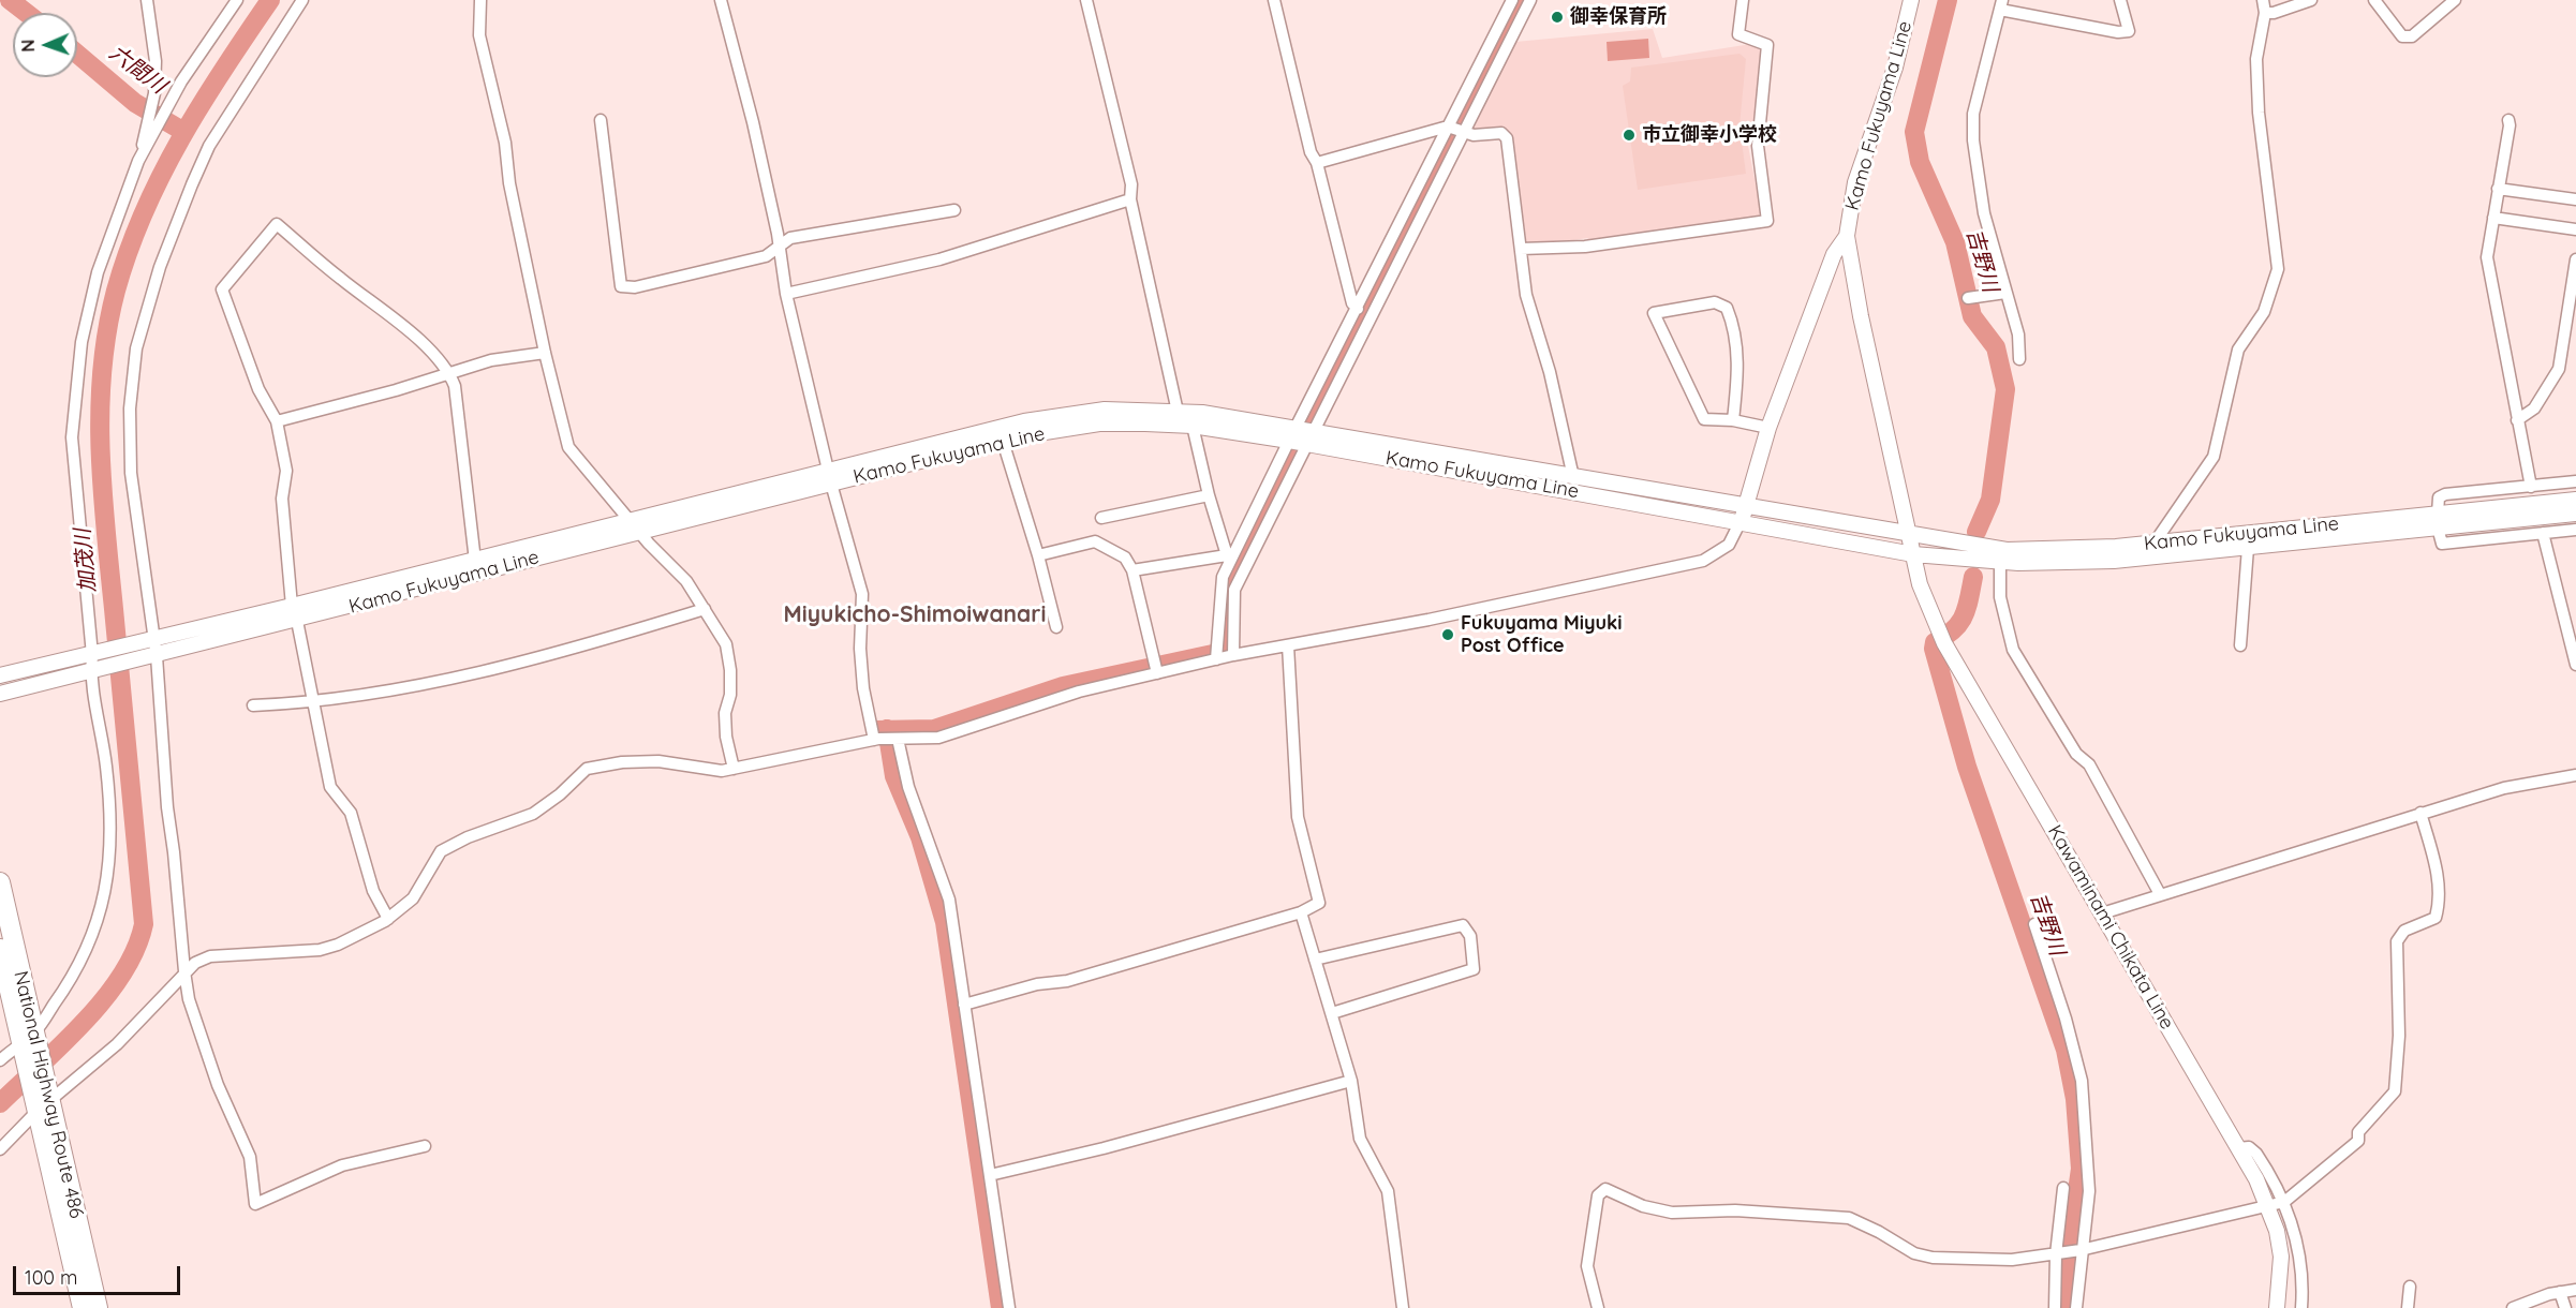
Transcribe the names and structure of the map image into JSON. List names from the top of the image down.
{
  "streets": {
    "highway": ["National Highway Route 486"],
    "main road": ["Kamo Fukuyama Line", "Kawaminami Chikata Line"]
  },
  "crossings": [
    ["Kamo Fukuyama Line", "Kawaminami Chikata Line"]
  ],
  "districts": ["Miyukicho-Shimoiwanari"],
  "water": ["六間川", "吉野川", "加茂川"],
  "places": ["御幸保育所", "市立御幸小学校", "Fukuyama Miyuki Post Office"],
  "scale_bar": "100 m",
  "north": "left"
}
